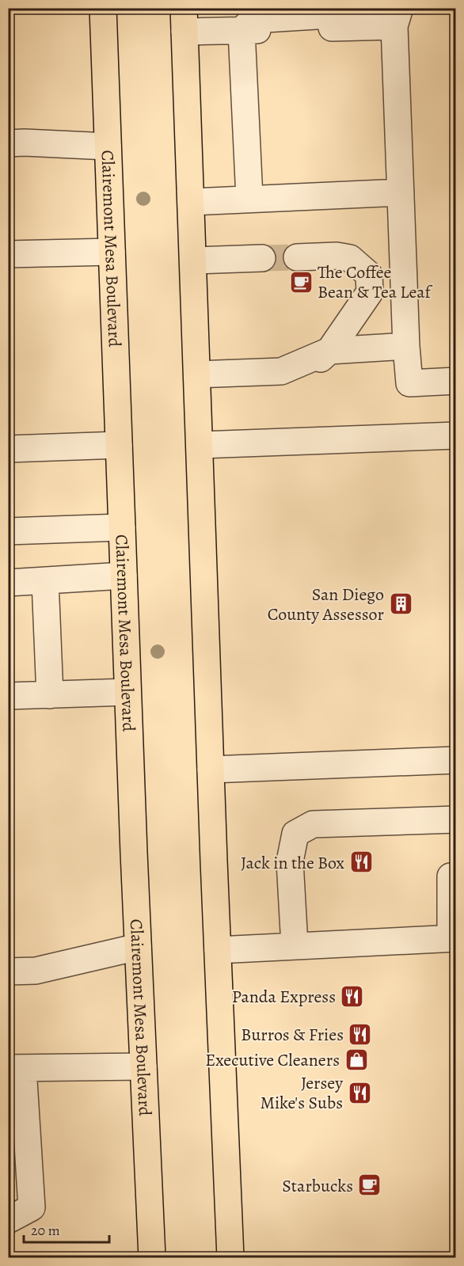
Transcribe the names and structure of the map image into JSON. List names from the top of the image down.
{
  "streets": {
    "main road": ["Clairemont Mesa Boulevard"]
  },
  "places": {
    "cafe": ["The Coffee Bean & Tea Leaf", "Starbucks"],
    "building": ["San Diego County Assessor"],
    "restaurant": [
      "Jack in the Box",
      "Panda Express",
      "Burros & Fries",
      "Jersey Mike's Subs"
    ],
    "shop": ["Executive Cleaners"]
  },
  "scale_bar": "20 m"
}
